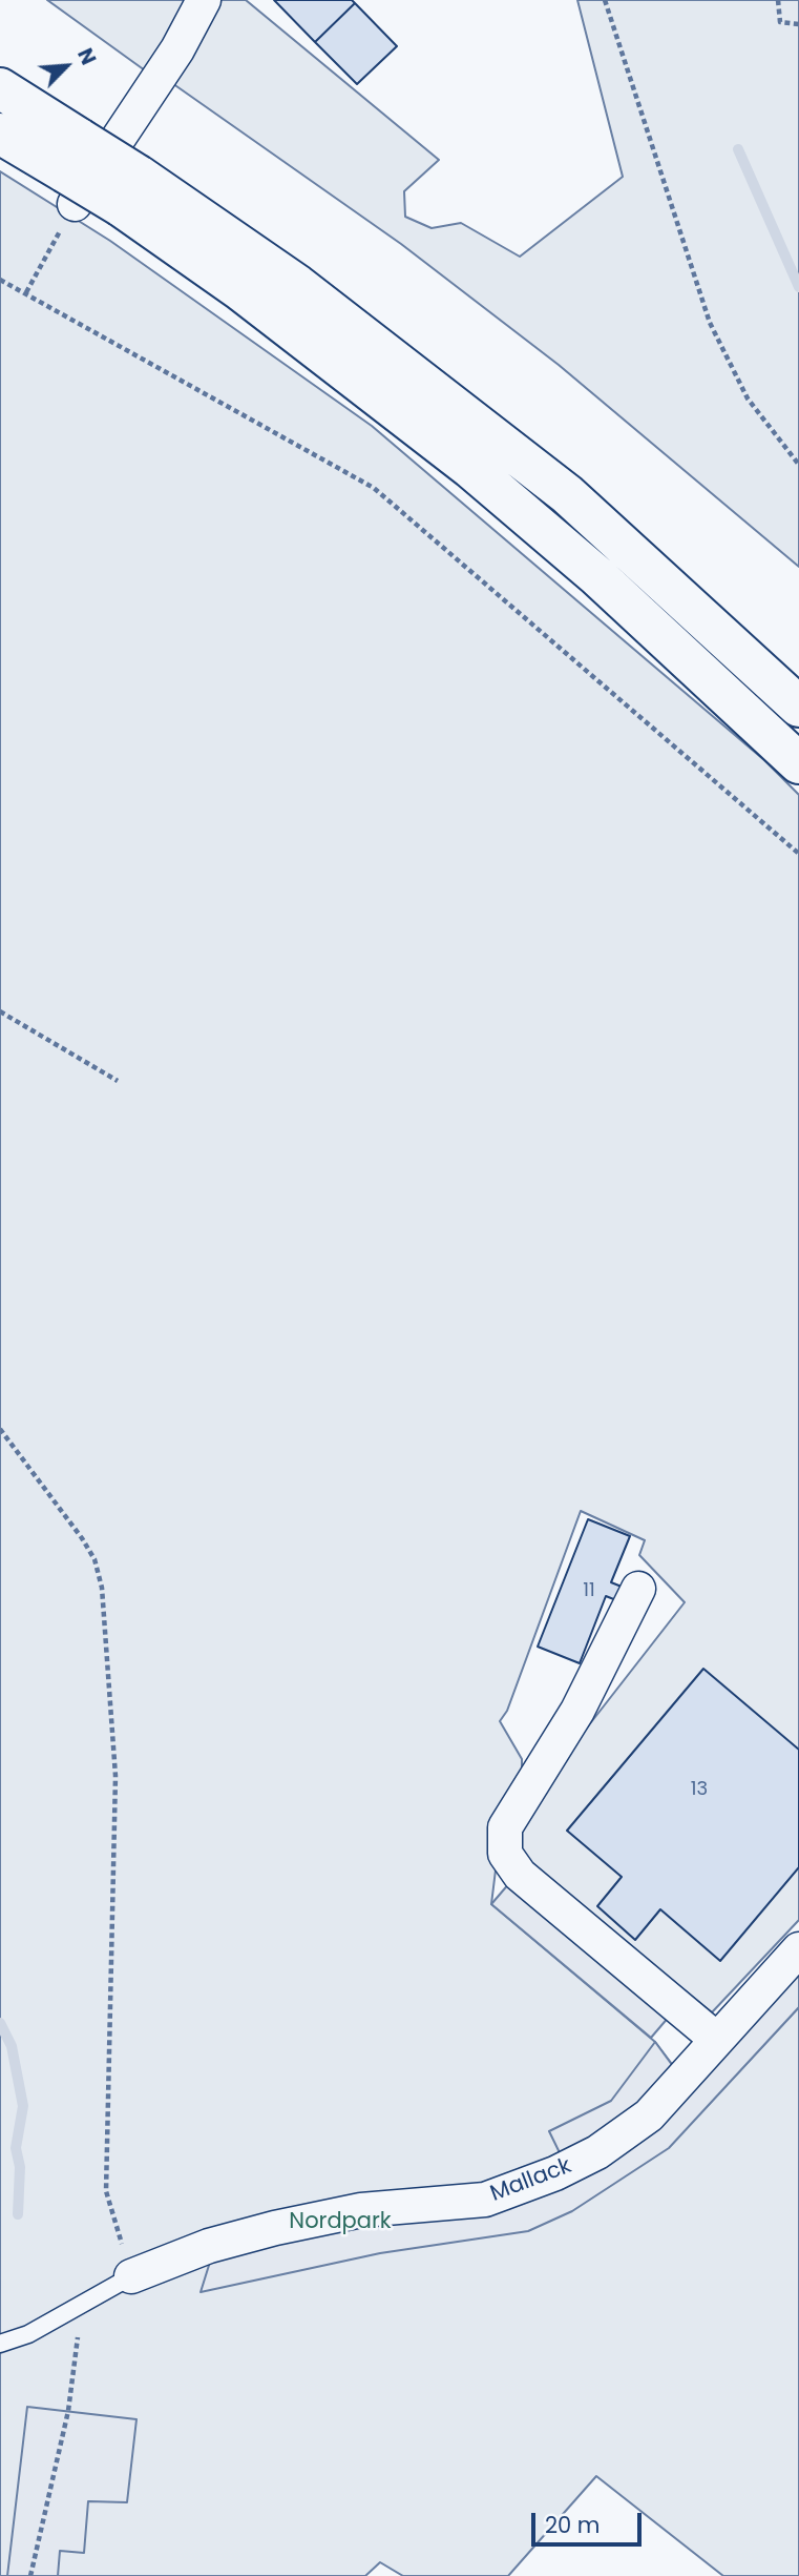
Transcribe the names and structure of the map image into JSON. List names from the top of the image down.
{
  "streets": {
    "street": ["Mallack"]
  },
  "parks": ["Nordpark"],
  "house_numbers": ["11", "13"],
  "scale_bar": "20 m",
  "north": "top right"
}
